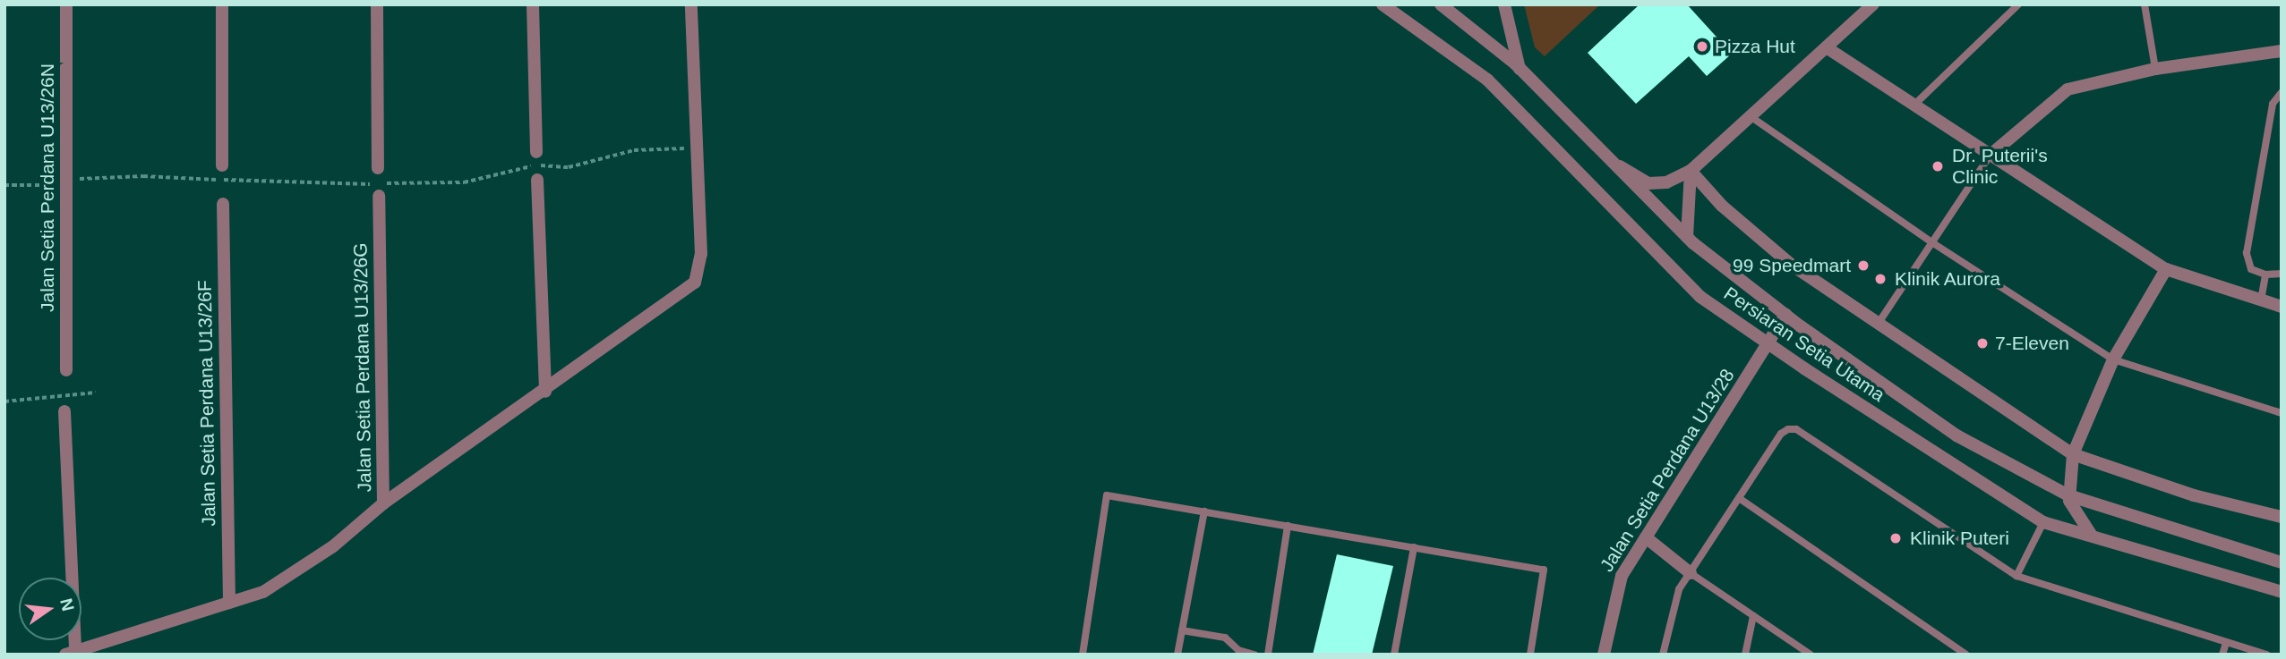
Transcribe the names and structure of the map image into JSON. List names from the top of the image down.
{
  "streets": {
    "street": [
      "Jalan Setia Perdana U13/26N",
      "Persiaran Setia Utama",
      "Jalan Setia Perdana U13/26G",
      "Jalan Setia Perdana U13/26F",
      "Jalan Setia Perdana U13/28"
    ]
  },
  "crossings": [
    ["Persiaran Setia Utama", "Jalan Setia Perdana U13/28"],
    ["Jalan Setia Perdana U13/26G", "Jalan Setia Perdana U13/26F"]
  ],
  "places": [
    "Pizza Hut",
    "Dr. Puterii's Clinic",
    "99 Speedmart",
    "Klinik Aurora",
    "7-Eleven",
    "Klinik Puteri"
  ],
  "north": "right"
}
